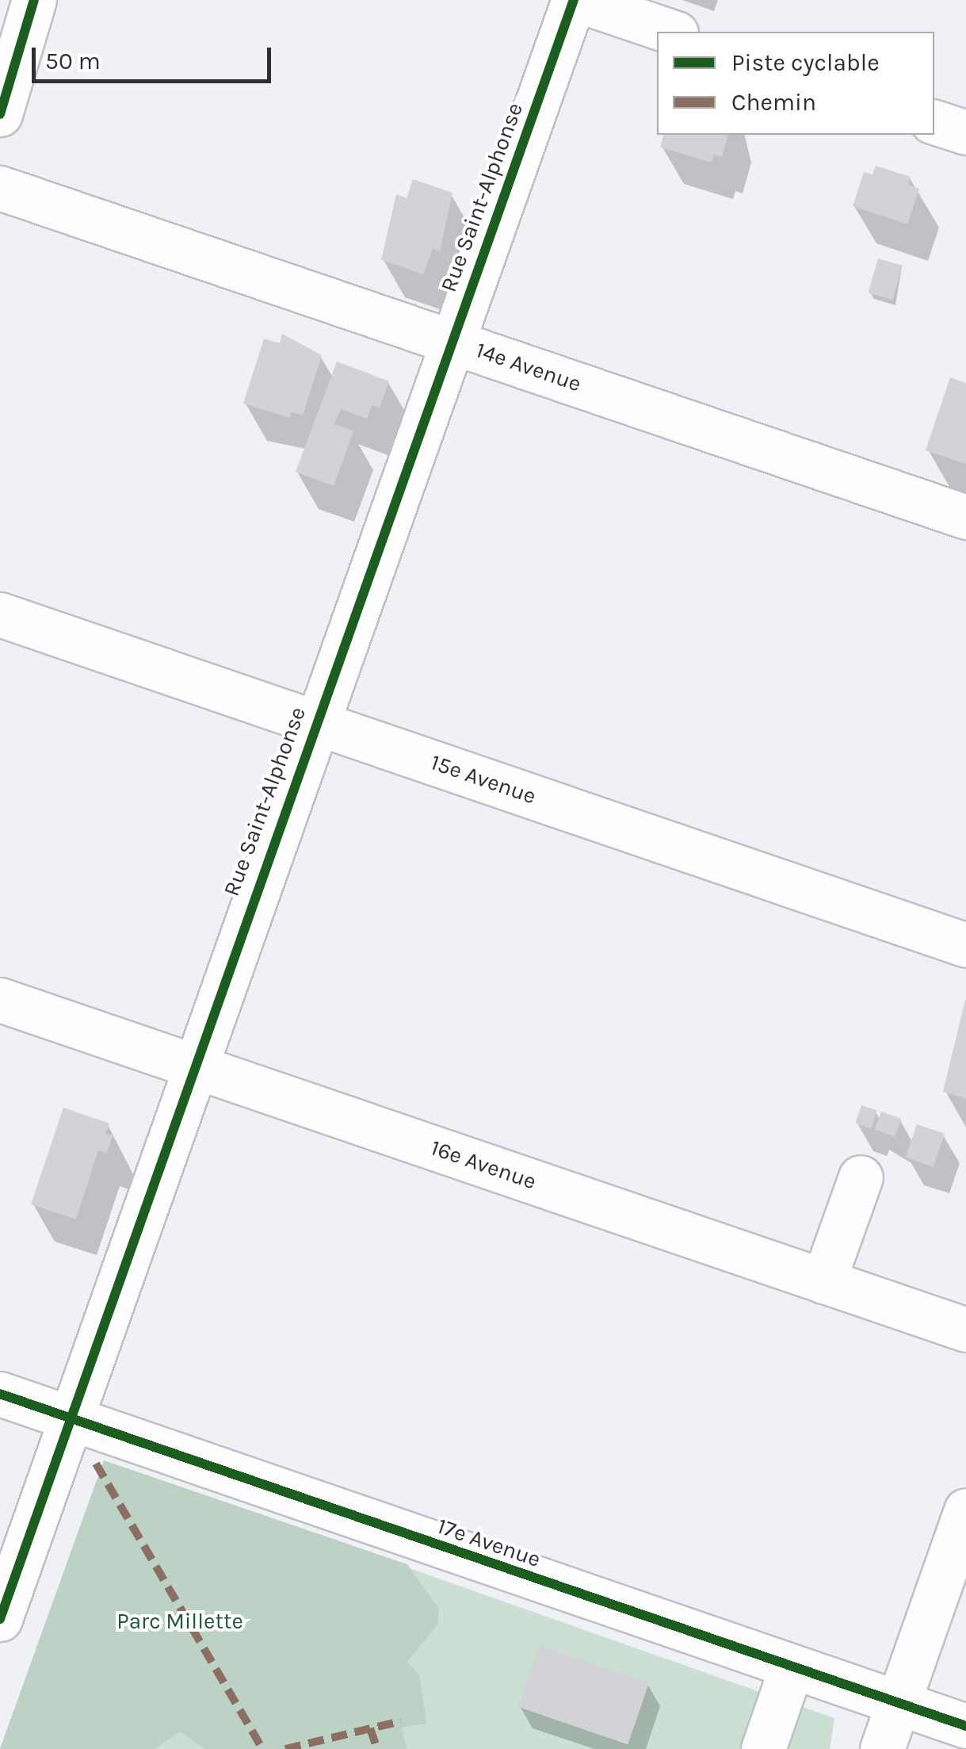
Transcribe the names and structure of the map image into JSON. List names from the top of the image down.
{
  "streets": {
    "street": [
      "Rue Saint-Alphonse",
      "14e Avenue",
      "15e Avenue",
      "16e Avenue",
      "17e Avenue"
    ]
  },
  "crossings": [
    ["Rue Saint-Alphonse", "14e Avenue"],
    ["Rue Saint-Alphonse", "15e Avenue"],
    ["Rue Saint-Alphonse", "16e Avenue"],
    ["Rue Saint-Alphonse", "17e Avenue"]
  ],
  "parks": ["Parc Millette"],
  "legend": ["Piste cyclable", "Chemin"],
  "scale_bar": "50 m"
}
